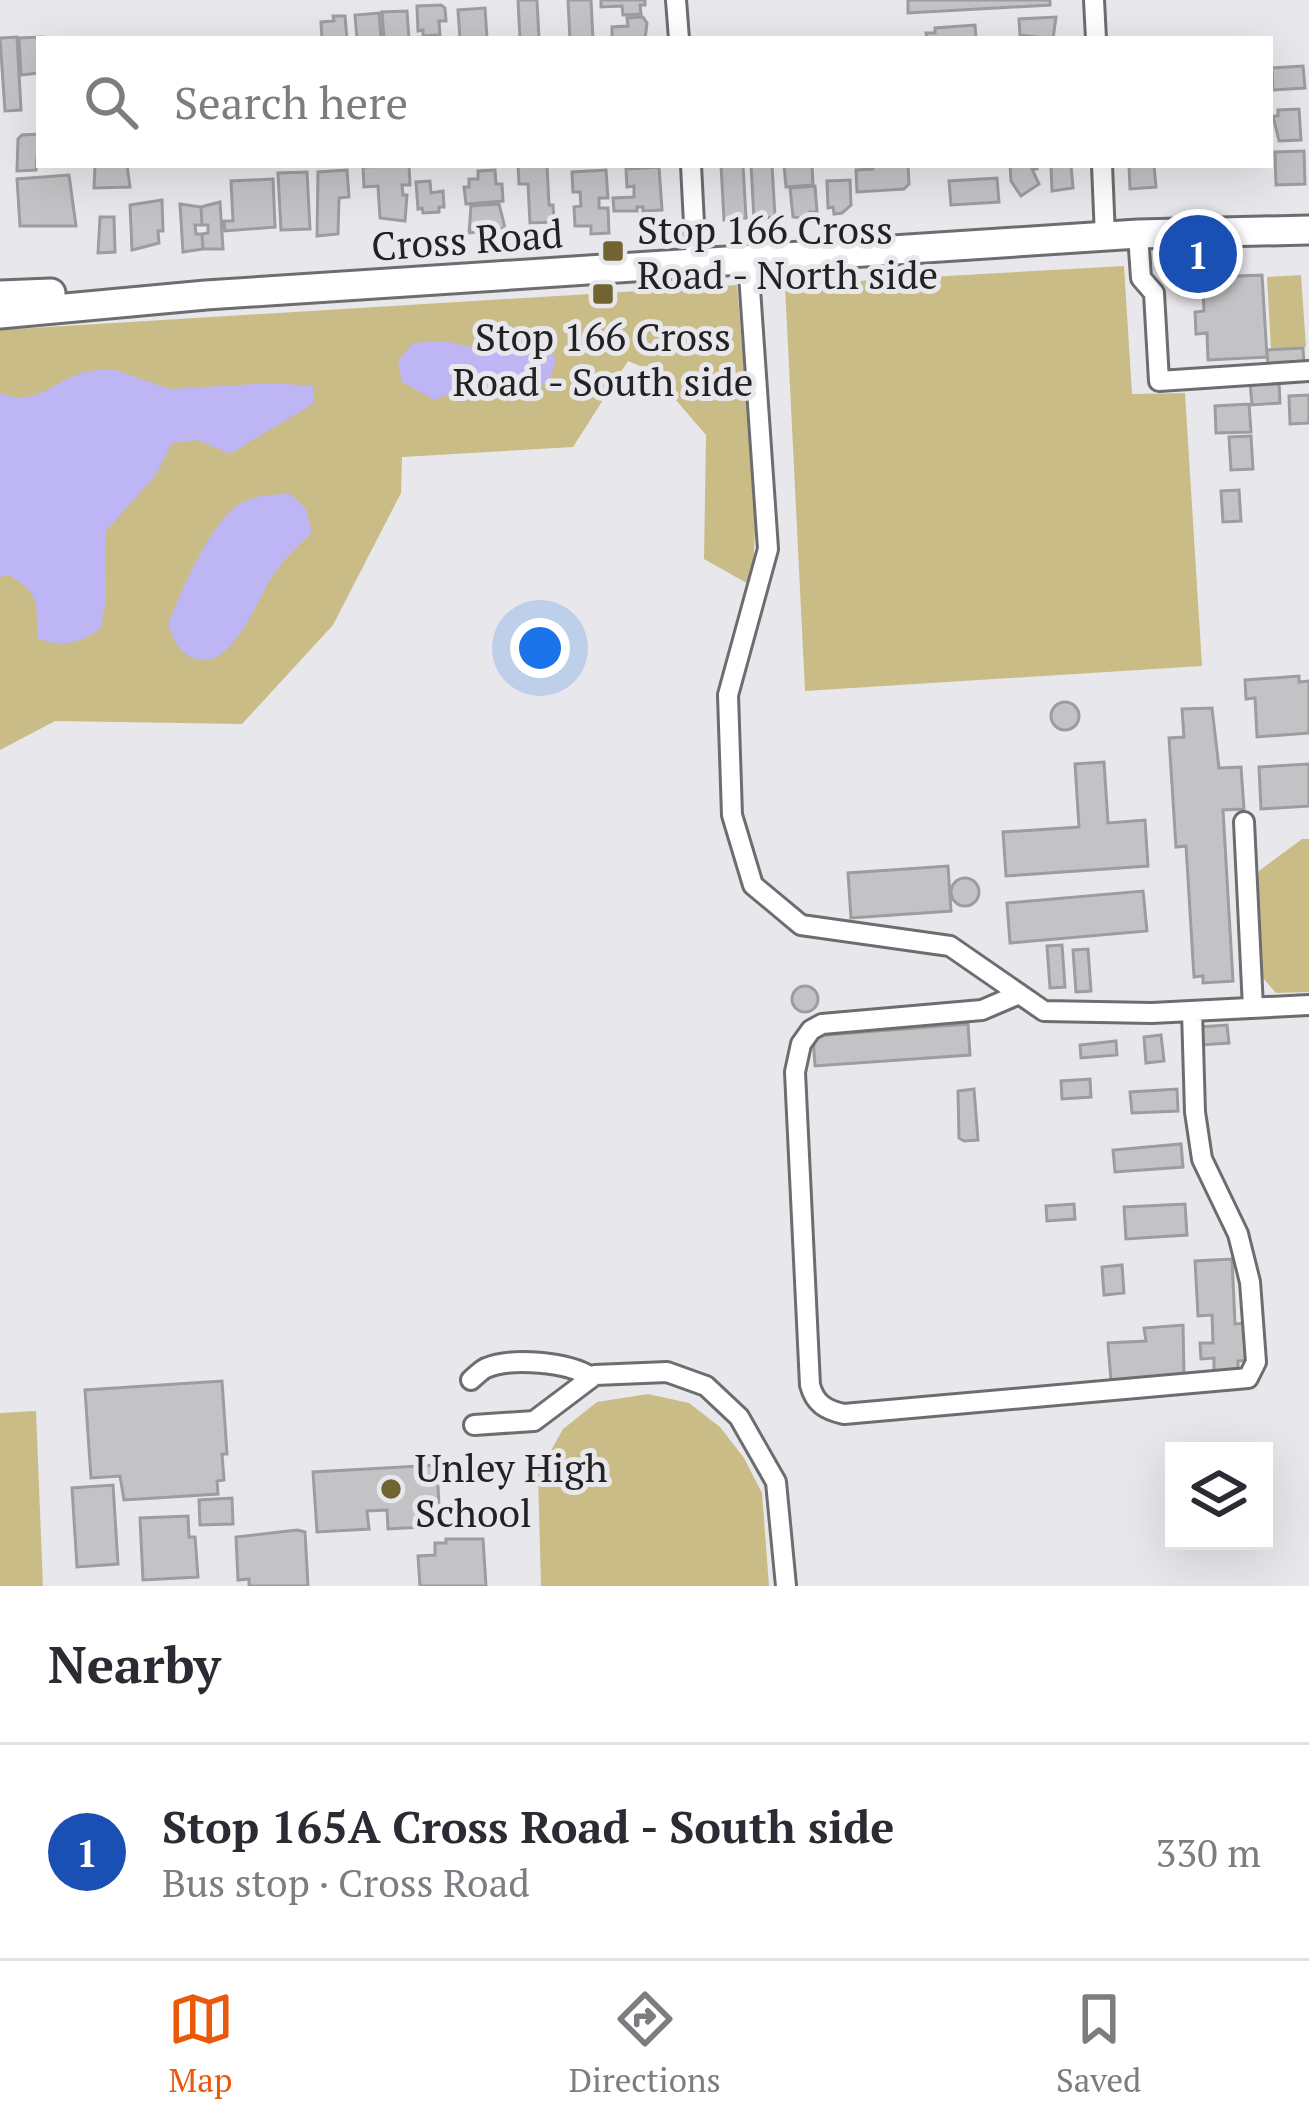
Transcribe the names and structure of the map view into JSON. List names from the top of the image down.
{
  "streets": {
    "highway": ["Cross Road"]
  },
  "places": {
    "transit": ["Stop 166 Cross Road - North side", "Stop 166 Cross Road - South side"],
    "other": ["Unley High School"]
  },
  "page": {
    "search": "Search here",
    "pins": "1",
    "heading": "Nearby",
    "list": [
      {
        "mark": "1",
        "name": "Stop 165A Cross Road - South side",
        "note": "Bus stop · Cross Road",
        "value": "330 m"
      }
    ],
    "nav": ["Map", "Directions", "Saved"]
  }
}
